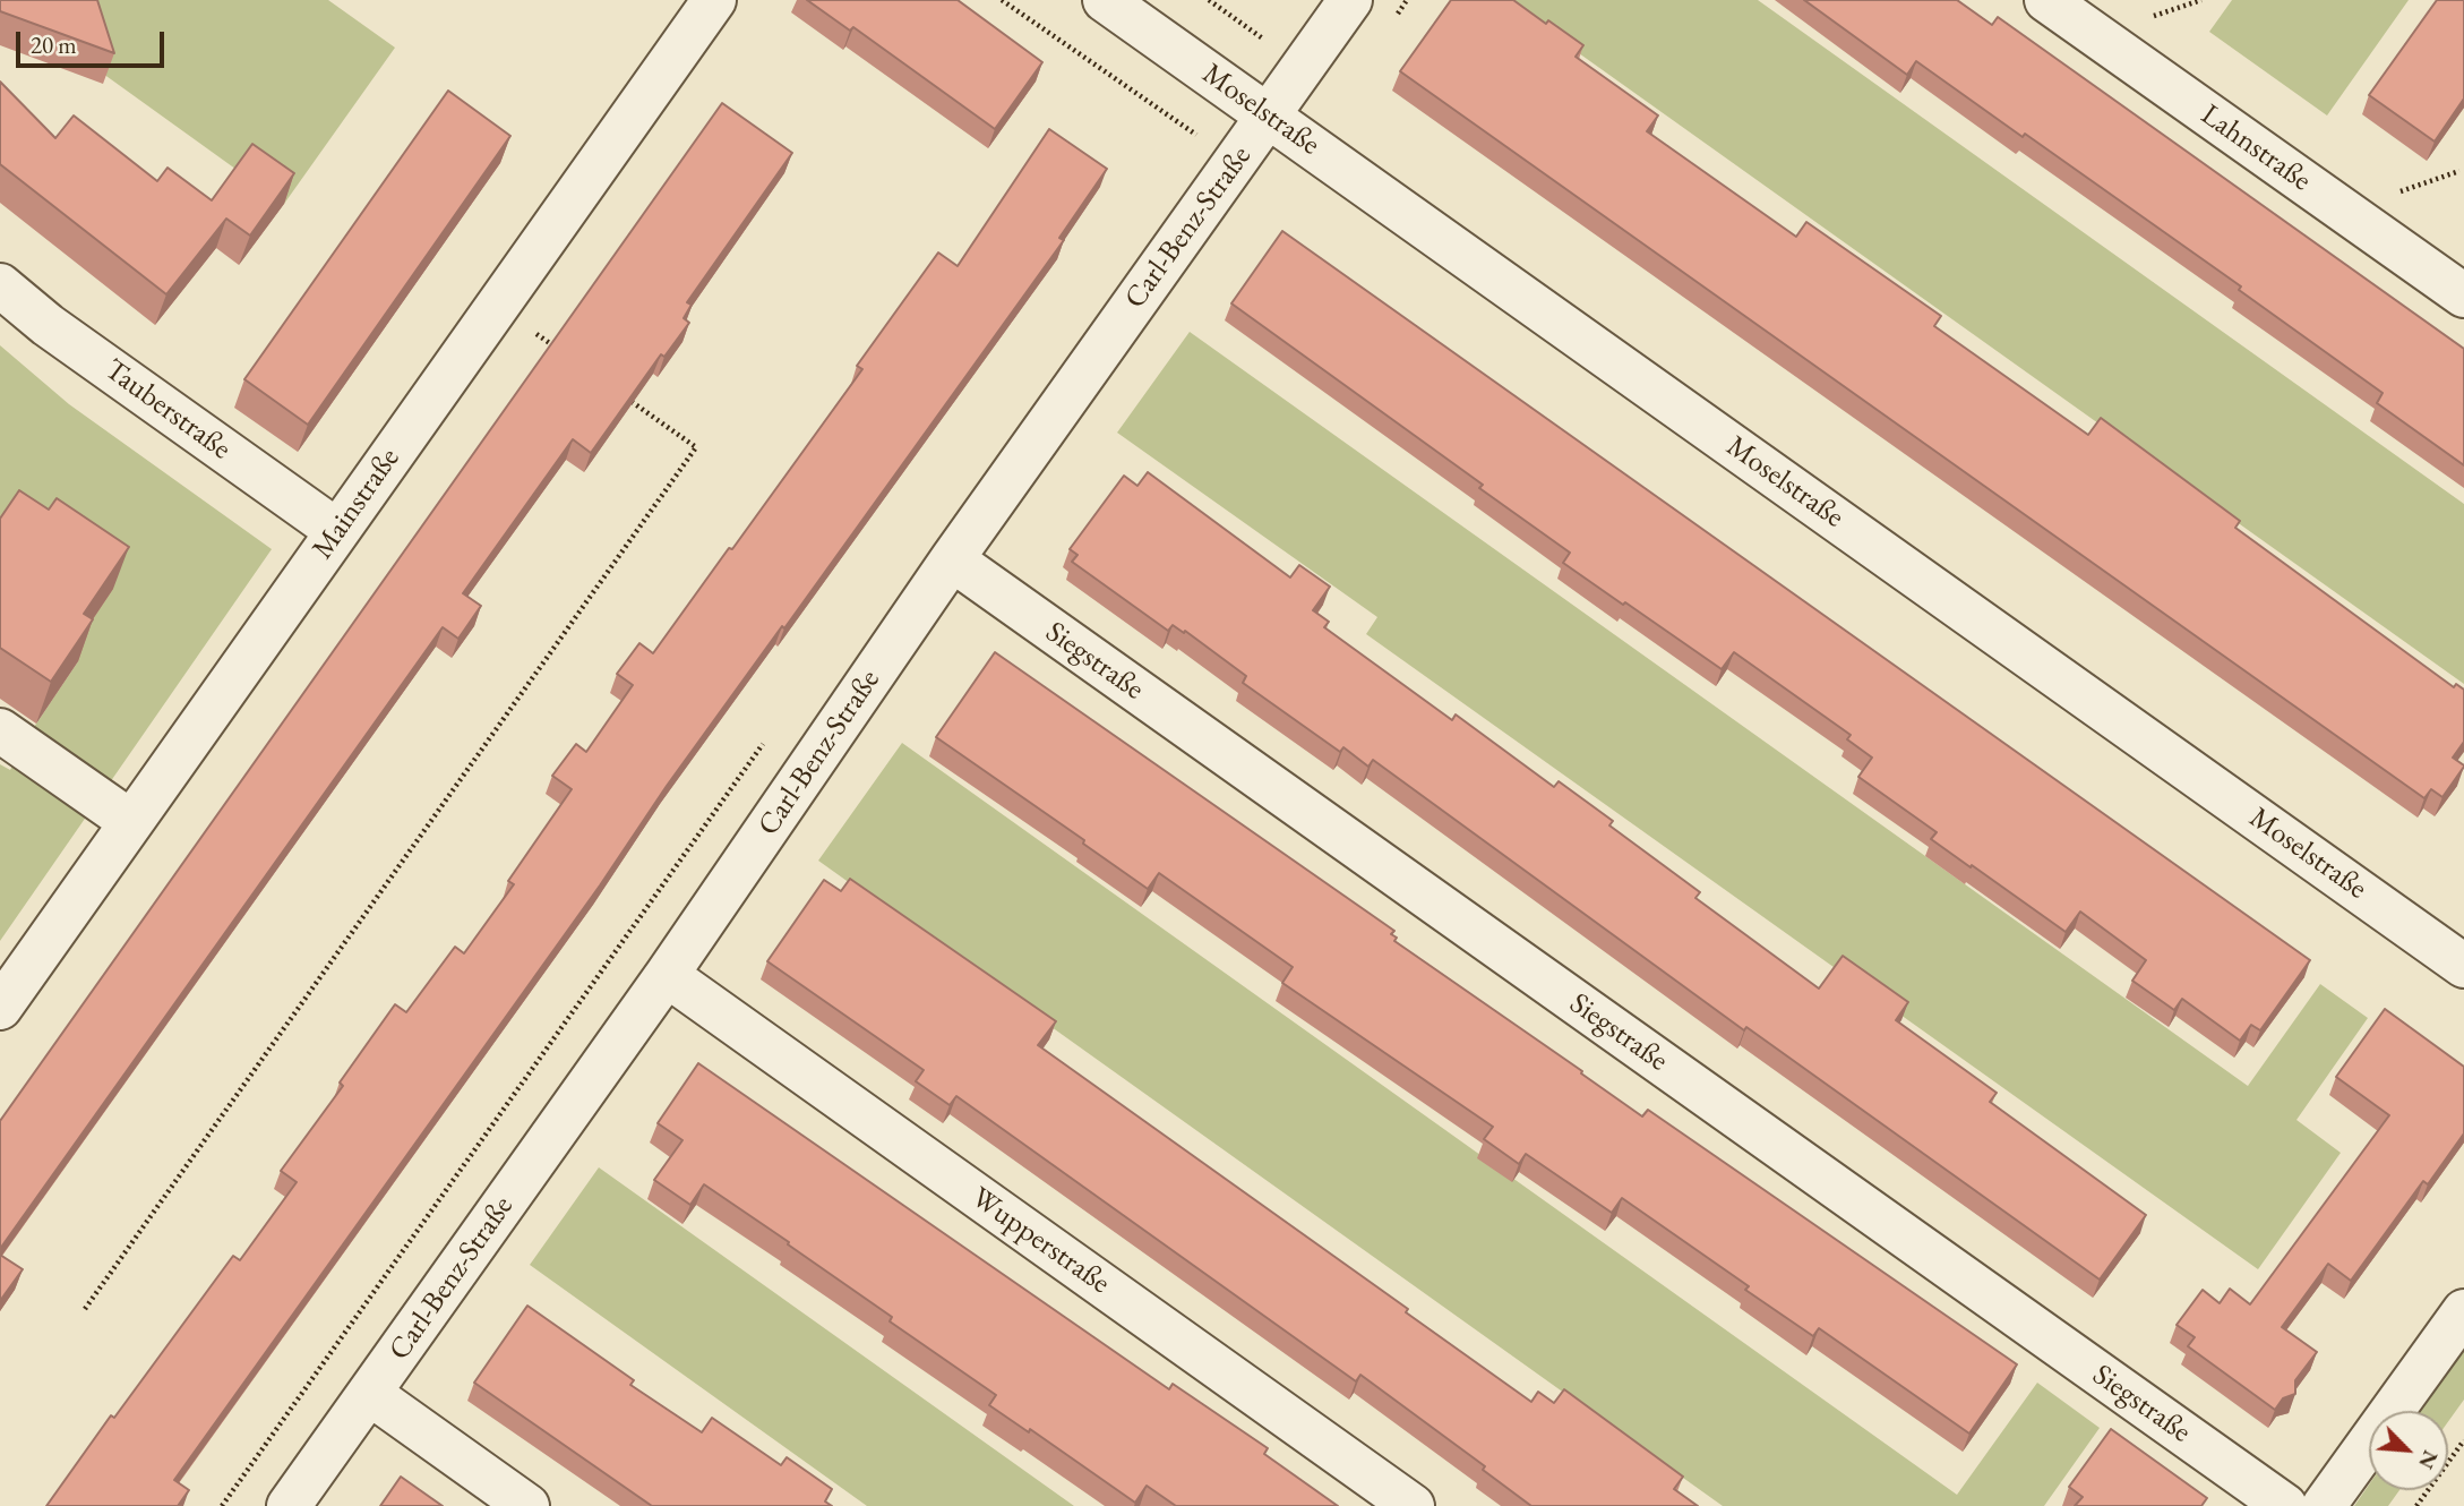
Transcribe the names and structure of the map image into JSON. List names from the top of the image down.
{
  "streets": {
    "street": [
      "Moselstraße",
      "Lahnstraße",
      "Carl-Benz-Straße",
      "Tauberstraße",
      "Mainstraße",
      "Siegstraße",
      "Wupperstraße"
    ]
  },
  "crossings": [
    ["Moselstraße", "Carl-Benz-Straße"],
    ["Carl-Benz-Straße", "Siegstraße"],
    ["Carl-Benz-Straße", "Wupperstraße"],
    ["Tauberstraße", "Mainstraße"]
  ],
  "scale_bar": "20 m",
  "north": "bottom right"
}
